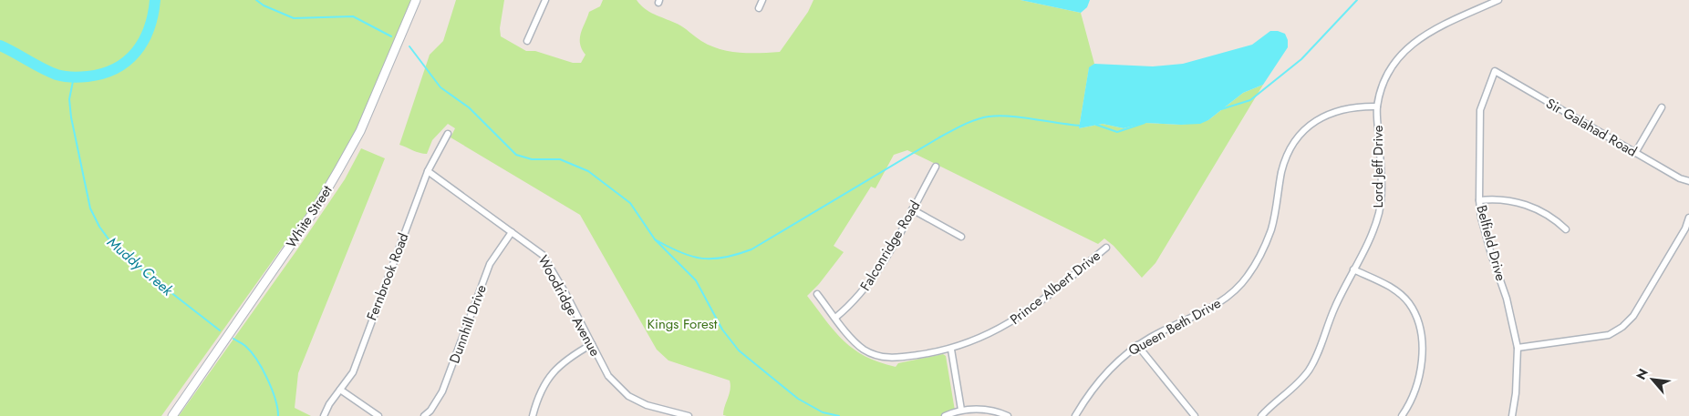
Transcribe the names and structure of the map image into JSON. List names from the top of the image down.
{
  "streets": {
    "street": [
      "Sir Galahad Road",
      "Lord Jeff Drive",
      "White Street",
      "Belfield Drive",
      "Falconridge Road",
      "Fernbrook Road",
      "Prince Albert Drive",
      "Woodridge Avenue",
      "Dunnhill Drive",
      "Queen Beth Drive"
    ]
  },
  "crossings": [
    ["Sir Galahad Road", "Belfield Drive"],
    ["Lord Jeff Drive", "Queen Beth Drive"],
    ["Falconridge Road", "Prince Albert Drive"],
    ["Fernbrook Road", "Woodridge Avenue"],
    ["Woodridge Avenue", "Dunnhill Drive"]
  ],
  "water": ["Muddy Creek"],
  "parks": ["Kings Forest"],
  "north": "top left"
}
